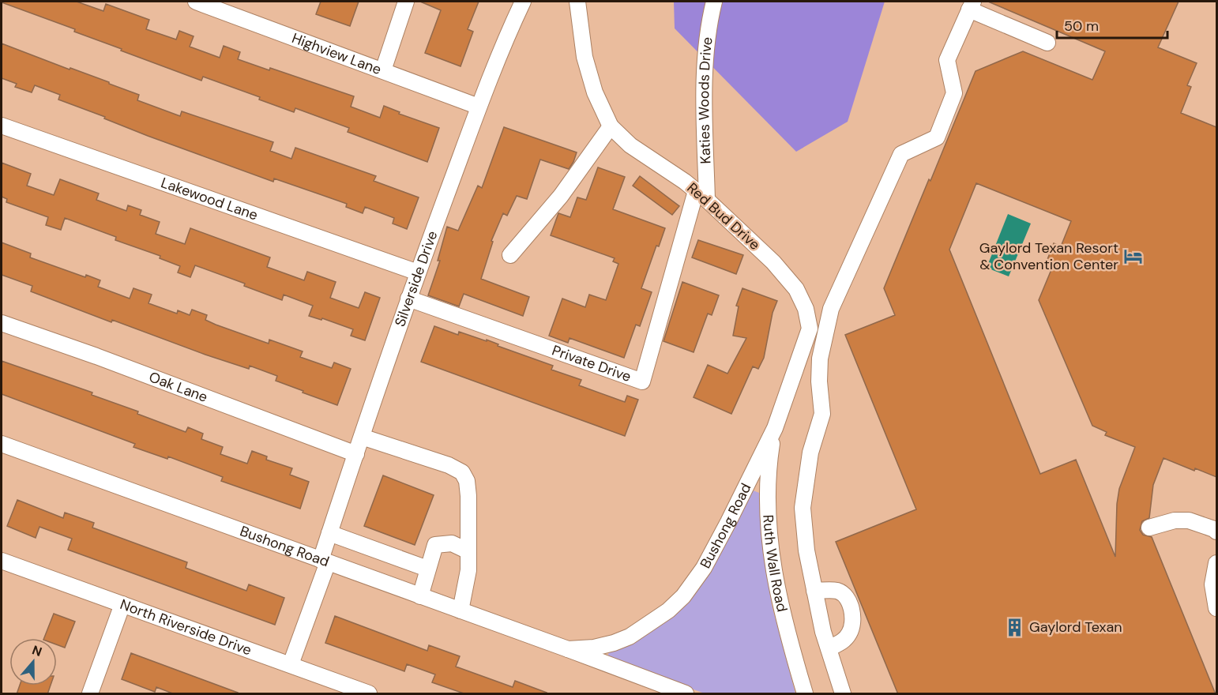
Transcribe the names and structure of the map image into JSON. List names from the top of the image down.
{
  "streets": {
    "street": [
      "Highview Lane",
      "Katies Woods Drive",
      "Lakewood Lane",
      "Red Bud Drive",
      "Silverside Drive",
      "Private Drive",
      "Oak Lane",
      "Bushong Road",
      "Ruth Wall Road",
      "North Riverside Drive"
    ]
  },
  "crossings": [
    ["Highview Lane", "Silverside Drive"],
    ["Katies Woods Drive", "Red Bud Drive"],
    ["Katies Woods Drive", "Private Drive"],
    ["Lakewood Lane", "Silverside Drive"],
    ["Red Bud Drive", "Private Drive"],
    ["Red Bud Drive", "Bushong Road"],
    ["Silverside Drive", "Private Drive"],
    ["Silverside Drive", "Oak Lane"],
    ["Silverside Drive", "Bushong Road"],
    ["Silverside Drive", "North Riverside Drive"],
    ["Bushong Road", "Ruth Wall Road"]
  ],
  "places": {
    "hotel": ["Gaylord Texan Resort & Convention Center"],
    "building": ["Gaylord Texan"]
  },
  "scale_bar": "50 m",
  "north": "top"
}
